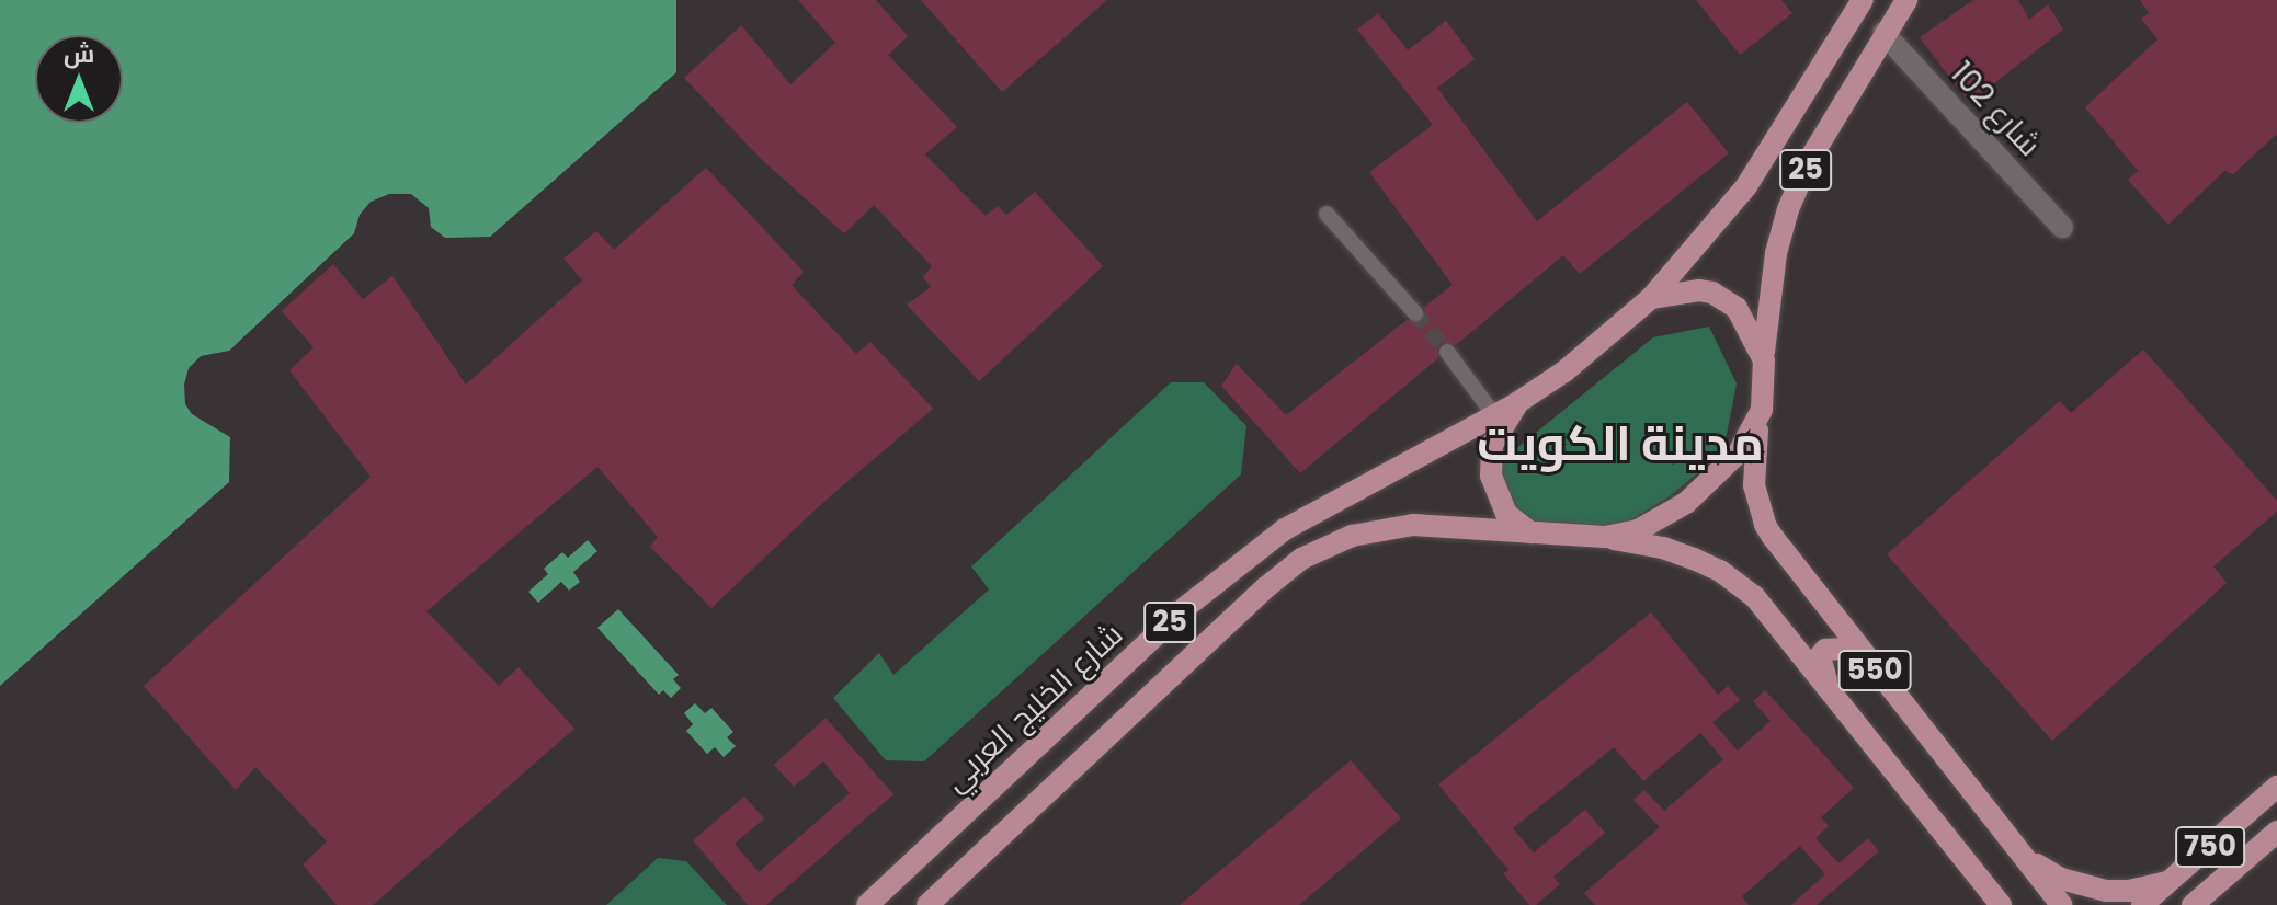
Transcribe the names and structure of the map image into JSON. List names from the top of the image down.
{
  "streets": {
    "main road": [
      "25",
      "550",
      "شارع الخليج العربي",
      "750"
    ],
    "street": ["شارع 102"]
  },
  "crossings": [
    ["شارع 102", "25"],
    ["25", "550"],
    ["25", "شارع الخليج العربي"],
    ["550", "شارع الخليج العربي"]
  ],
  "districts": ["مدينة الكويت"],
  "north": "top"
}
